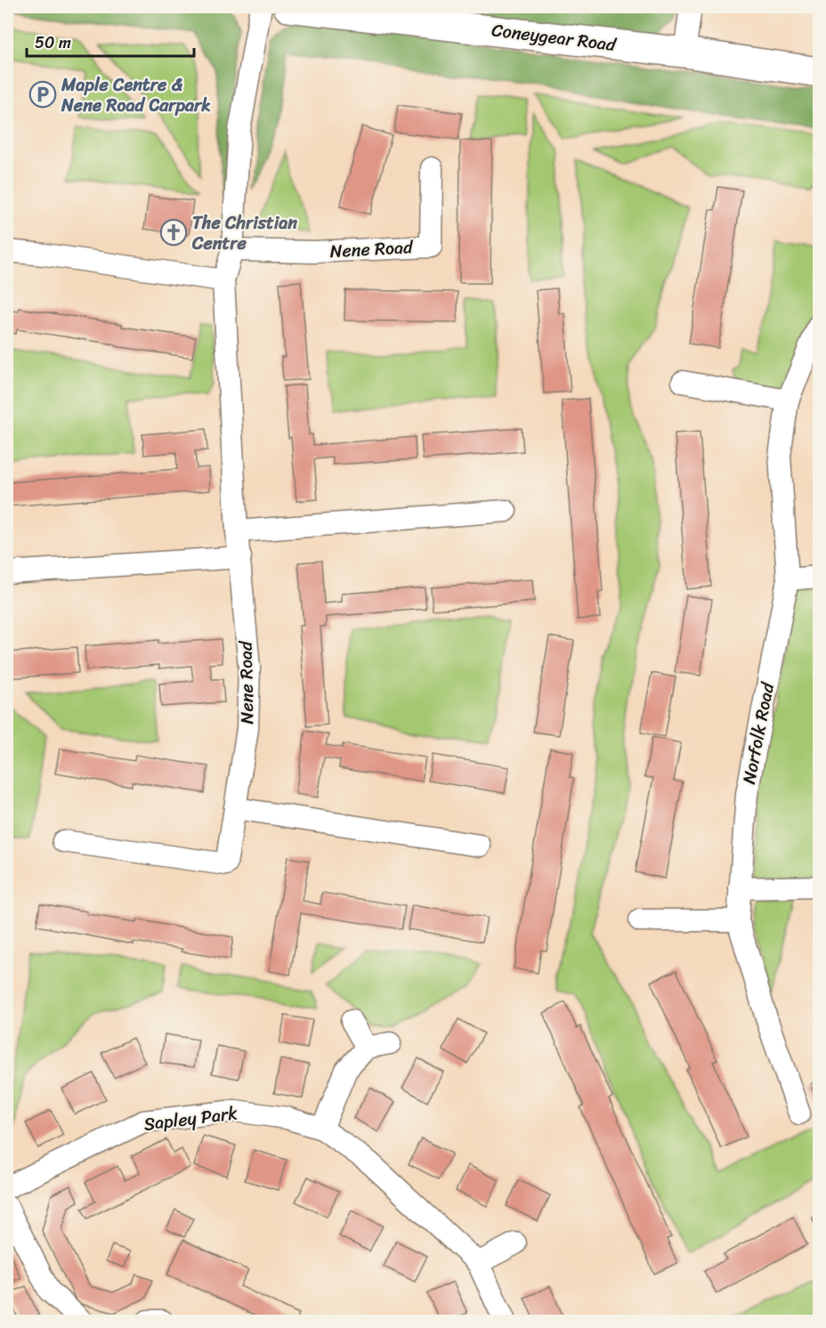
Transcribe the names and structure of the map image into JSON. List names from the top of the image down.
{
  "streets": {
    "street": [
      "Coneygear Road",
      "Nene Road",
      "Norfolk Road",
      "Sapley Park"
    ]
  },
  "places": {
    "parking": ["Maple Centre & Nene Road Carpark"],
    "church": ["The Christian Centre"]
  },
  "scale_bar": "50 m"
}
